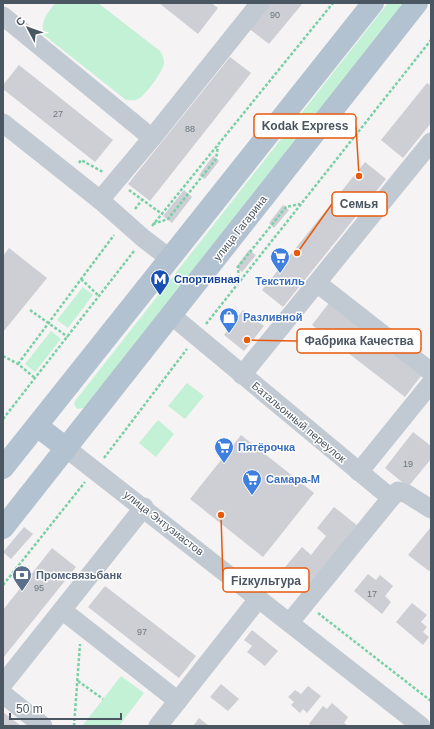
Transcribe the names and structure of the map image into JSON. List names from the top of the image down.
{
  "streets": {
    "main road": ["улица Гагарина", "улица Энтузиастов"],
    "street": ["Батальонный переулок"]
  },
  "crossings": [
    ["улица Гагарина", "Батальонный переулок"],
    ["улица Гагарина", "улица Энтузиастов"]
  ],
  "places": {
    "other": [
      "Kodak Express",
      "Семья",
      "Фабрика Качества",
      "Fizкультура"
    ],
    "supermarket": ["Текстиль", "Пятёрочка", "Самара-М"],
    "metro station": ["Спортивная"],
    "shop": ["Разливной"],
    "bank": ["Промсвязьбанк"]
  },
  "house_numbers": [
    "90",
    "27",
    "88",
    "19",
    "95",
    "17",
    "97"
  ],
  "scale_bar": "50 m",
  "north": "top left"
}
